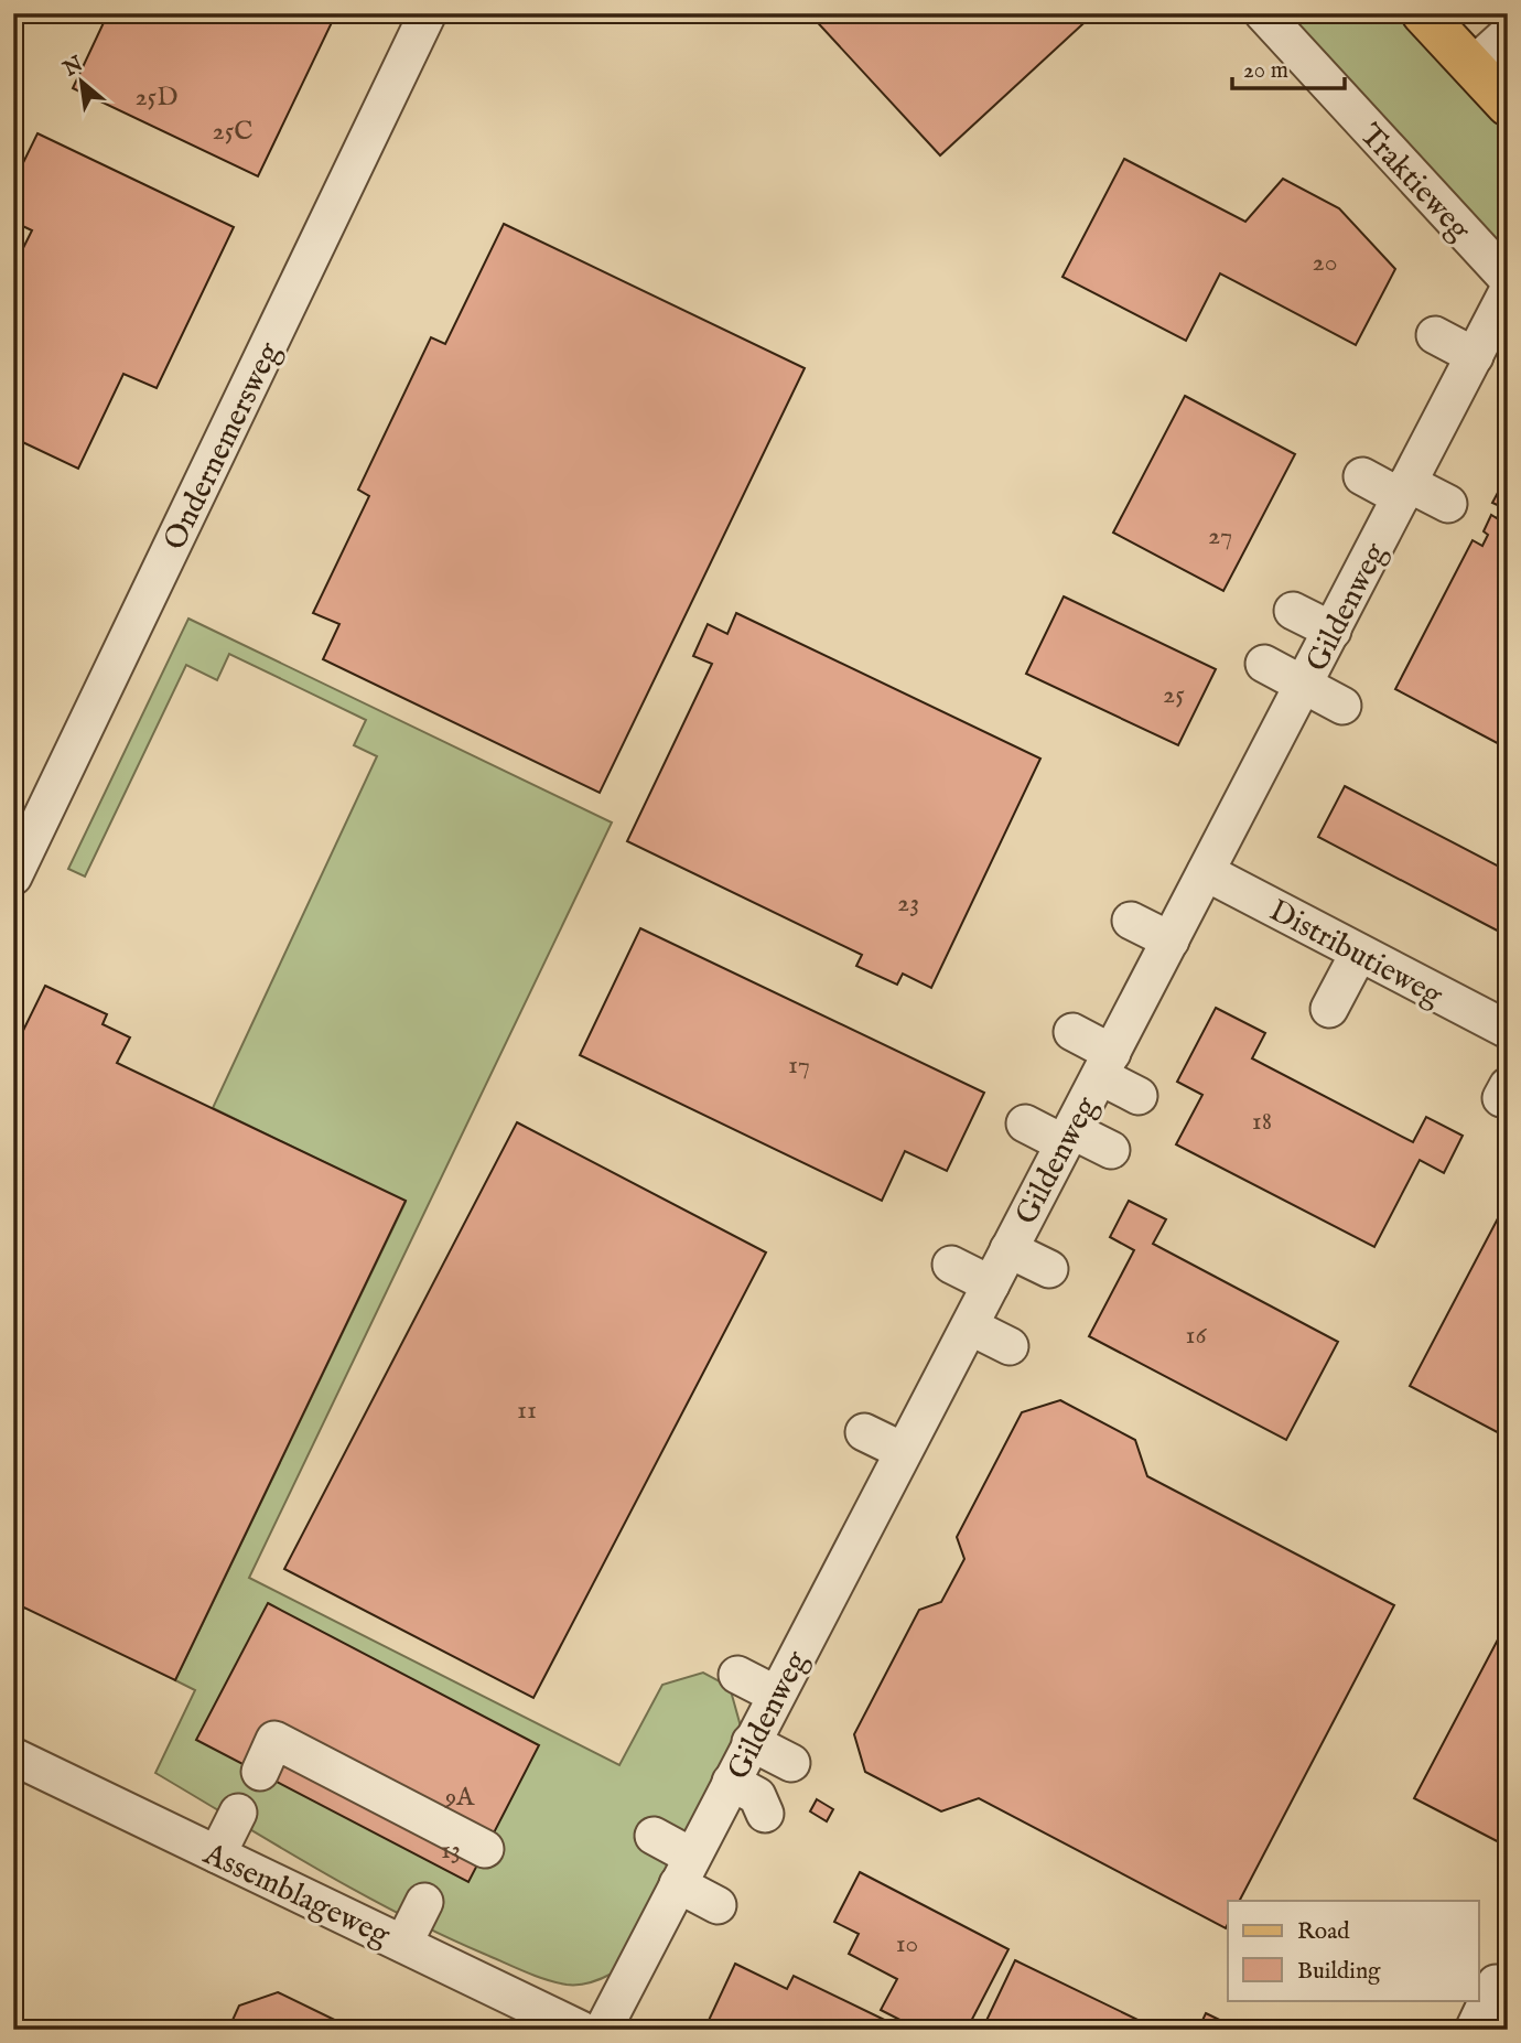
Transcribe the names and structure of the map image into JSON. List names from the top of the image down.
{
  "streets": {
    "street": [
      "Traktieweg",
      "Ondernemersweg",
      "Gildenweg",
      "Distributieweg",
      "Assemblageweg"
    ]
  },
  "crossings": [
    ["Gildenweg", "Distributieweg"]
  ],
  "house_numbers": [
    "25D",
    "25C",
    "20",
    "27",
    "25",
    "23",
    "17",
    "18",
    "16",
    "11",
    "9A",
    "13",
    "10"
  ],
  "legend": ["Road", "Building"],
  "scale_bar": "20 m",
  "north": "top left"
}
